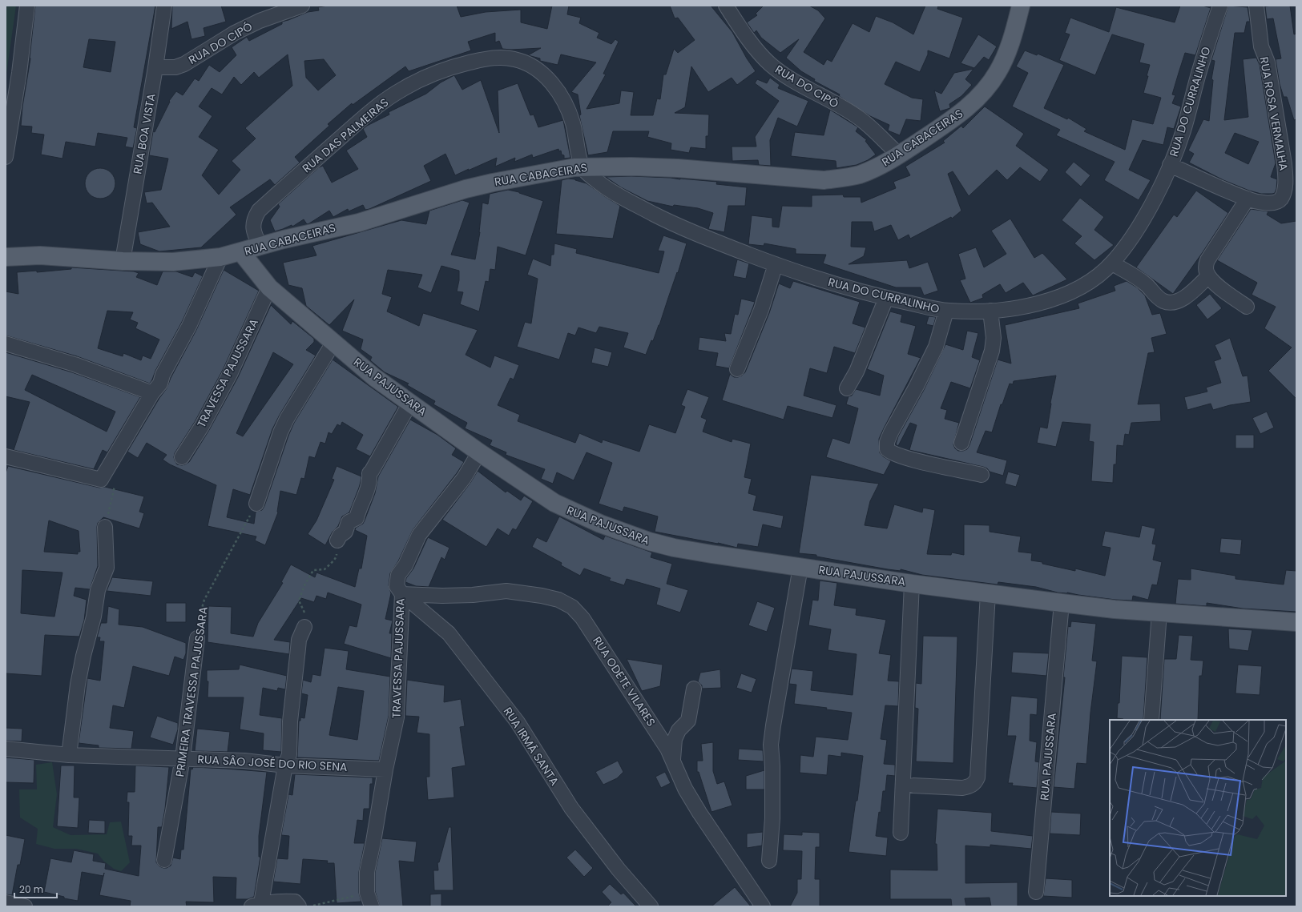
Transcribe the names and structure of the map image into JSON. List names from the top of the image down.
{
  "streets": {
    "main road": ["RUA CABACEIRAS", "RUA PAJUSSARA"],
    "street": [
      "RUA DO CIPÓ",
      "RUA DO CURRALINHO",
      "RUA ROSA VERMALHA",
      "RUA BOA VISTA",
      "RUA DAS PALMEIRAS",
      "TRAVESSA PAJUSSARA",
      "RUA ODETE VILARES",
      "PRIMEIRA TRAVESSA PAJUSSARA",
      "RUA IRMÃ SANTA",
      "RUA SÂO JOSÉ DO RIO SENA"
    ]
  },
  "crossings": [
    ["RUA DO CIPÓ", "RUA BOA VISTA"],
    ["RUA DO CIPÓ", "RUA CABACEIRAS"],
    ["RUA DO CURRALINHO", "RUA ROSA VERMALHA"],
    ["RUA DO CURRALINHO", "RUA DAS PALMEIRAS"],
    ["RUA DO CURRALINHO", "RUA CABACEIRAS"],
    ["RUA BOA VISTA", "RUA CABACEIRAS"],
    ["RUA DAS PALMEIRAS", "RUA CABACEIRAS"],
    ["RUA CABACEIRAS", "RUA PAJUSSARA"],
    ["TRAVESSA PAJUSSARA", "RUA PAJUSSARA"],
    ["TRAVESSA PAJUSSARA", "RUA ODETE VILARES"],
    ["TRAVESSA PAJUSSARA", "RUA IRMÃ SANTA"],
    ["TRAVESSA PAJUSSARA", "RUA SÂO JOSÉ DO RIO SENA"],
    ["RUA ODETE VILARES", "RUA IRMÃ SANTA"],
    ["PRIMEIRA TRAVESSA PAJUSSARA", "RUA SÂO JOSÉ DO RIO SENA"]
  ],
  "scale_bar": "20 m"
}
